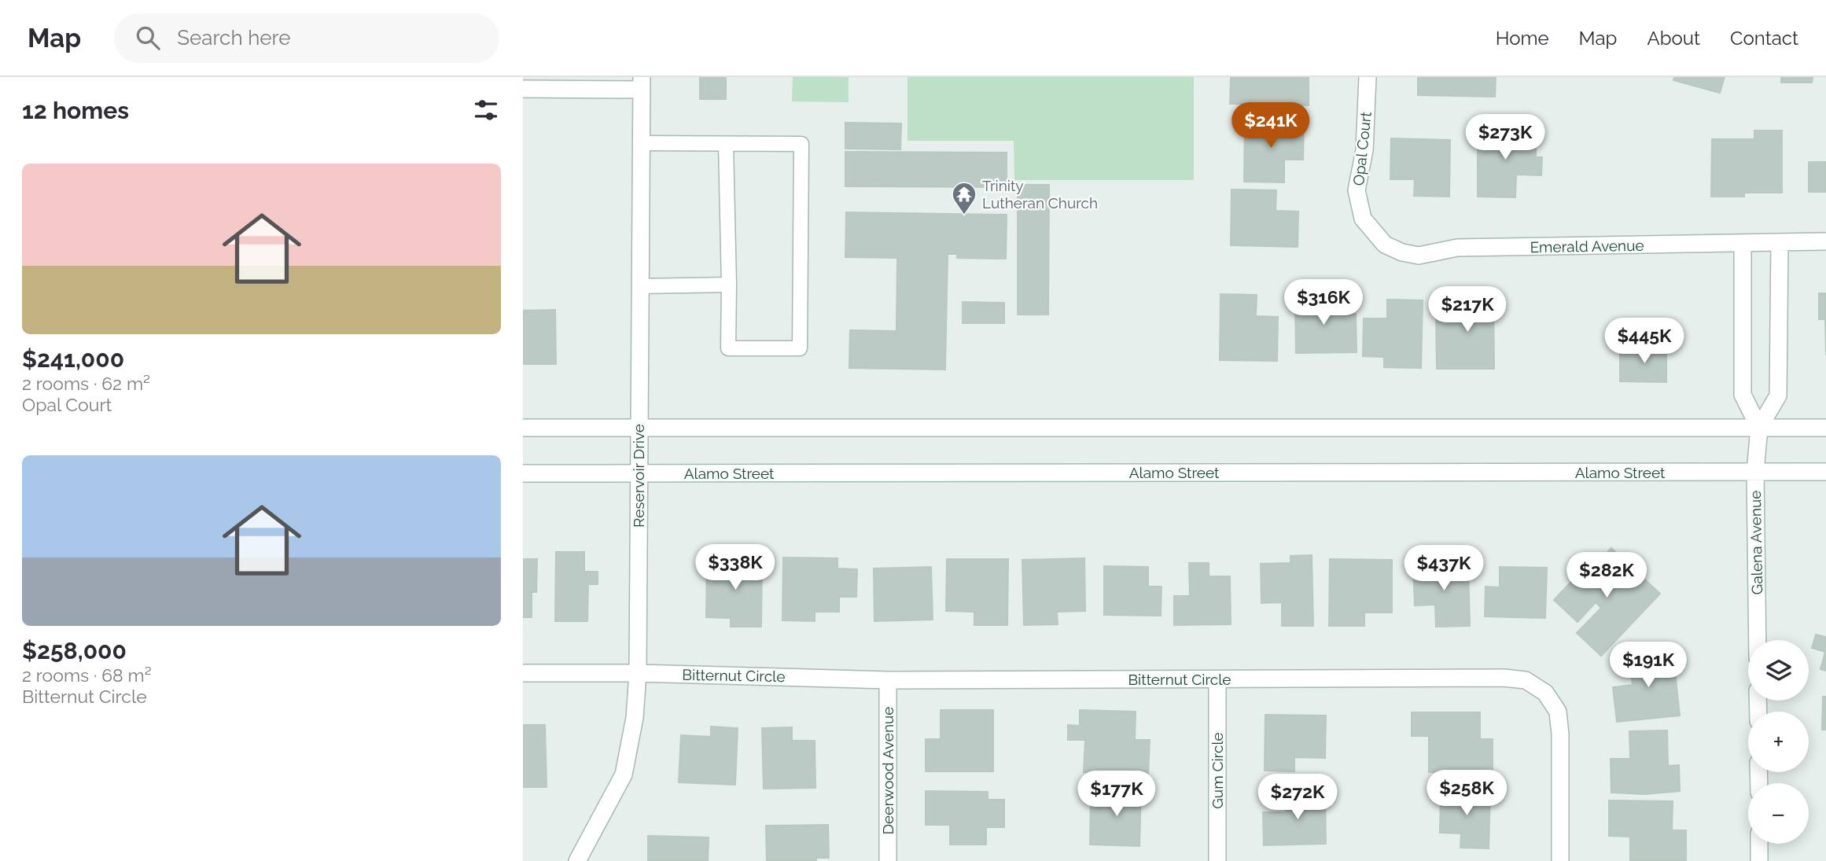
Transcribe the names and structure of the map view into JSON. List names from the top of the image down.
{
  "streets": {
    "street": [
      "Opal Court",
      "Emerald Avenue",
      "Alamo Street",
      "Reservoir Drive",
      "Galena Avenue",
      "Bitternut Circle",
      "Deerwood Avenue",
      "Gum Circle"
    ]
  },
  "crossings": [
    ["Opal Court", "Emerald Avenue"],
    ["Emerald Avenue", "Galena Avenue"],
    ["Alamo Street", "Reservoir Drive"],
    ["Alamo Street", "Galena Avenue"],
    ["Reservoir Drive", "Bitternut Circle"],
    ["Bitternut Circle", "Deerwood Avenue"],
    ["Bitternut Circle", "Gum Circle"]
  ],
  "places": {
    "temple": ["Trinity Lutheran Church"]
  },
  "page": {
    "header": "Map",
    "search": "Search here",
    "nav": [
      "Home",
      "Map",
      "About",
      "Contact"
    ],
    "heading": "12 homes",
    "price": [
      "$241K",
      "$273K",
      "$316K",
      "$217K",
      "$445K",
      "$338K",
      "$437K",
      "$282K",
      "$191K",
      "$258K",
      "$177K",
      "$272K"
    ],
    "list": [
      {
        "name": "$241,000",
        "note": "2 rooms · 62 m² · Opal Court"
      },
      {
        "name": "$258,000",
        "note": "2 rooms · 68 m² · Bitternut Circle"
      }
    ],
    "map_buttons": ["+", "−"]
  }
}
